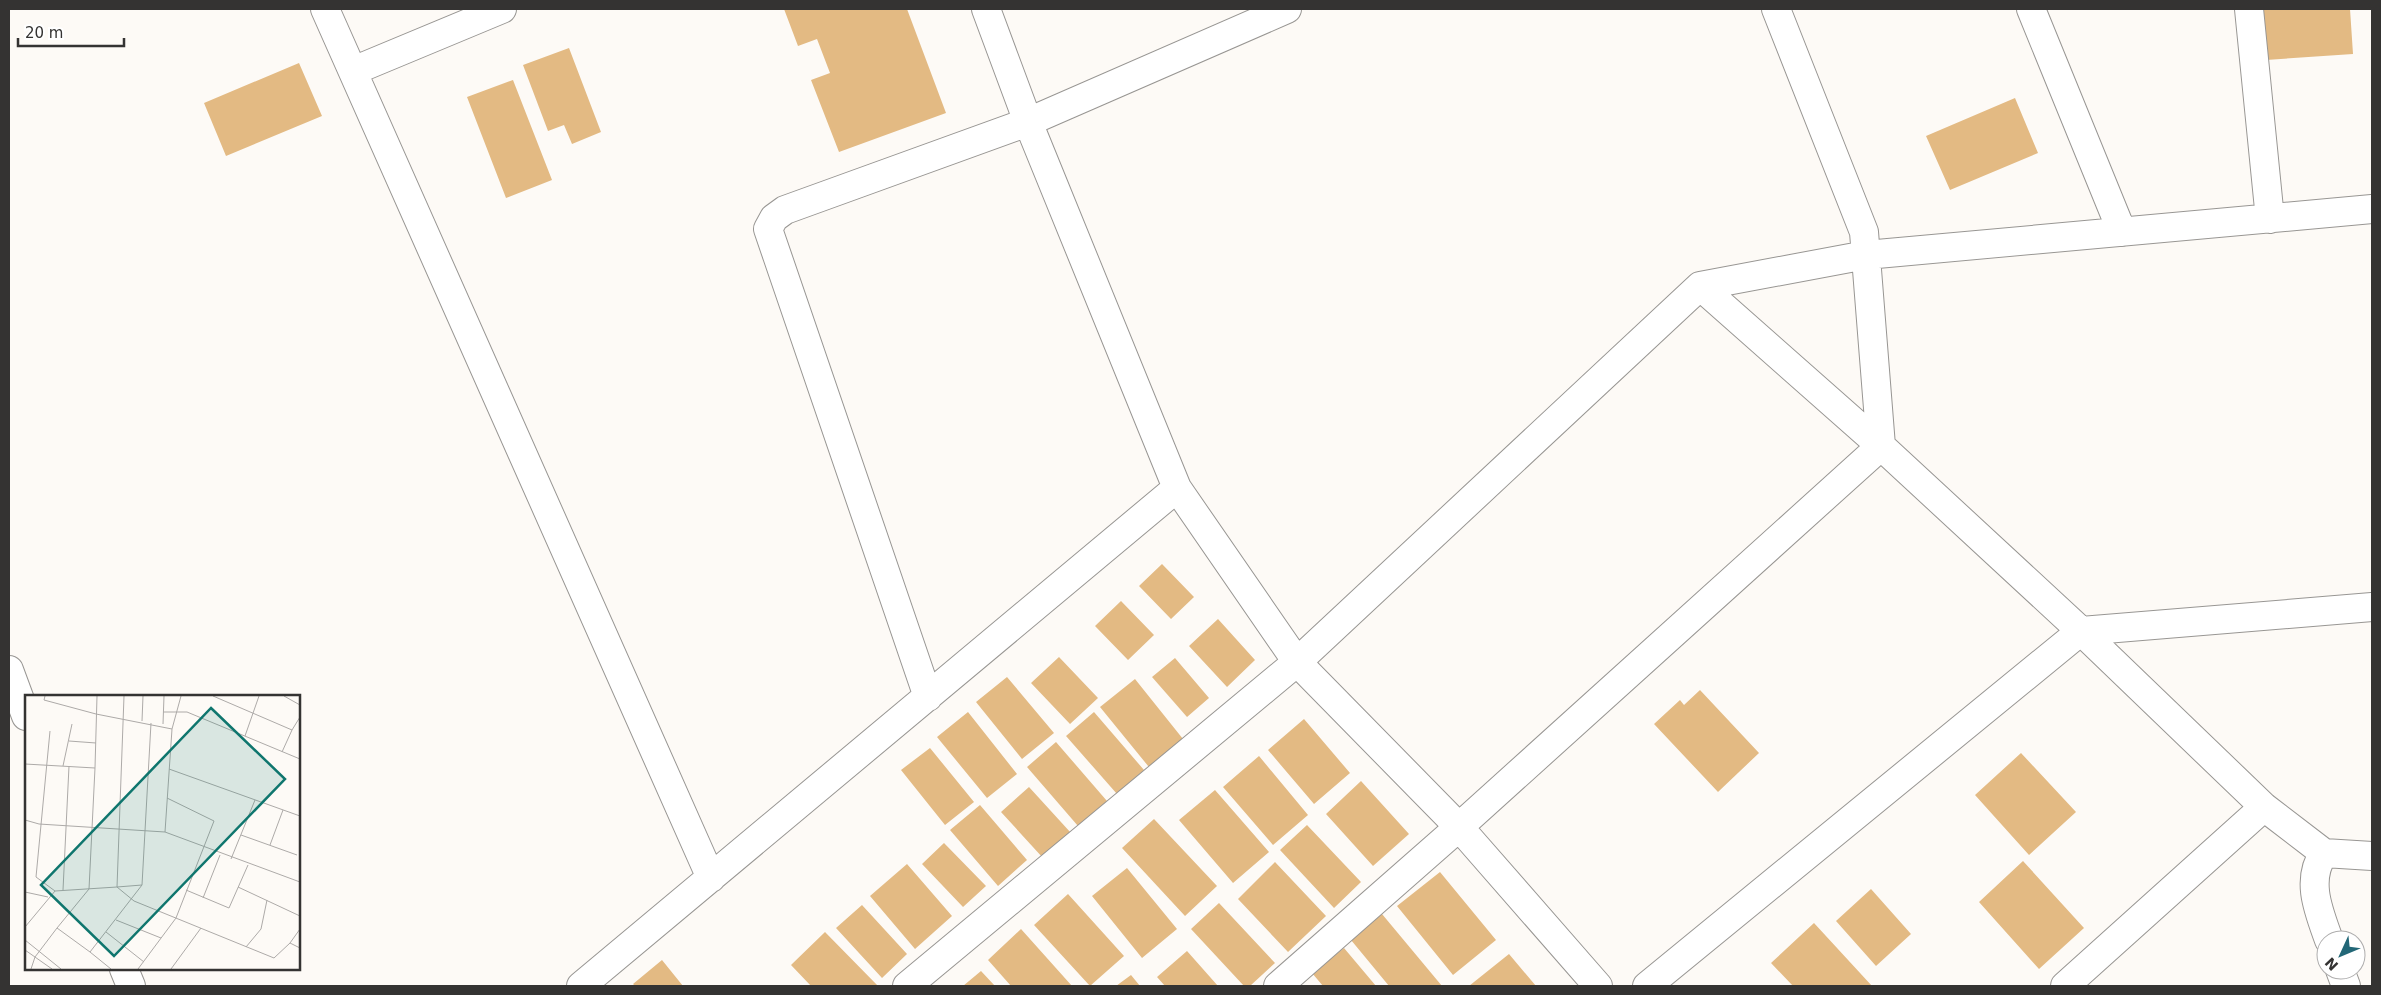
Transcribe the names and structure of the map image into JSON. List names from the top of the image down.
{
  "scale_bar": "20 m",
  "north": "bottom left"
}
